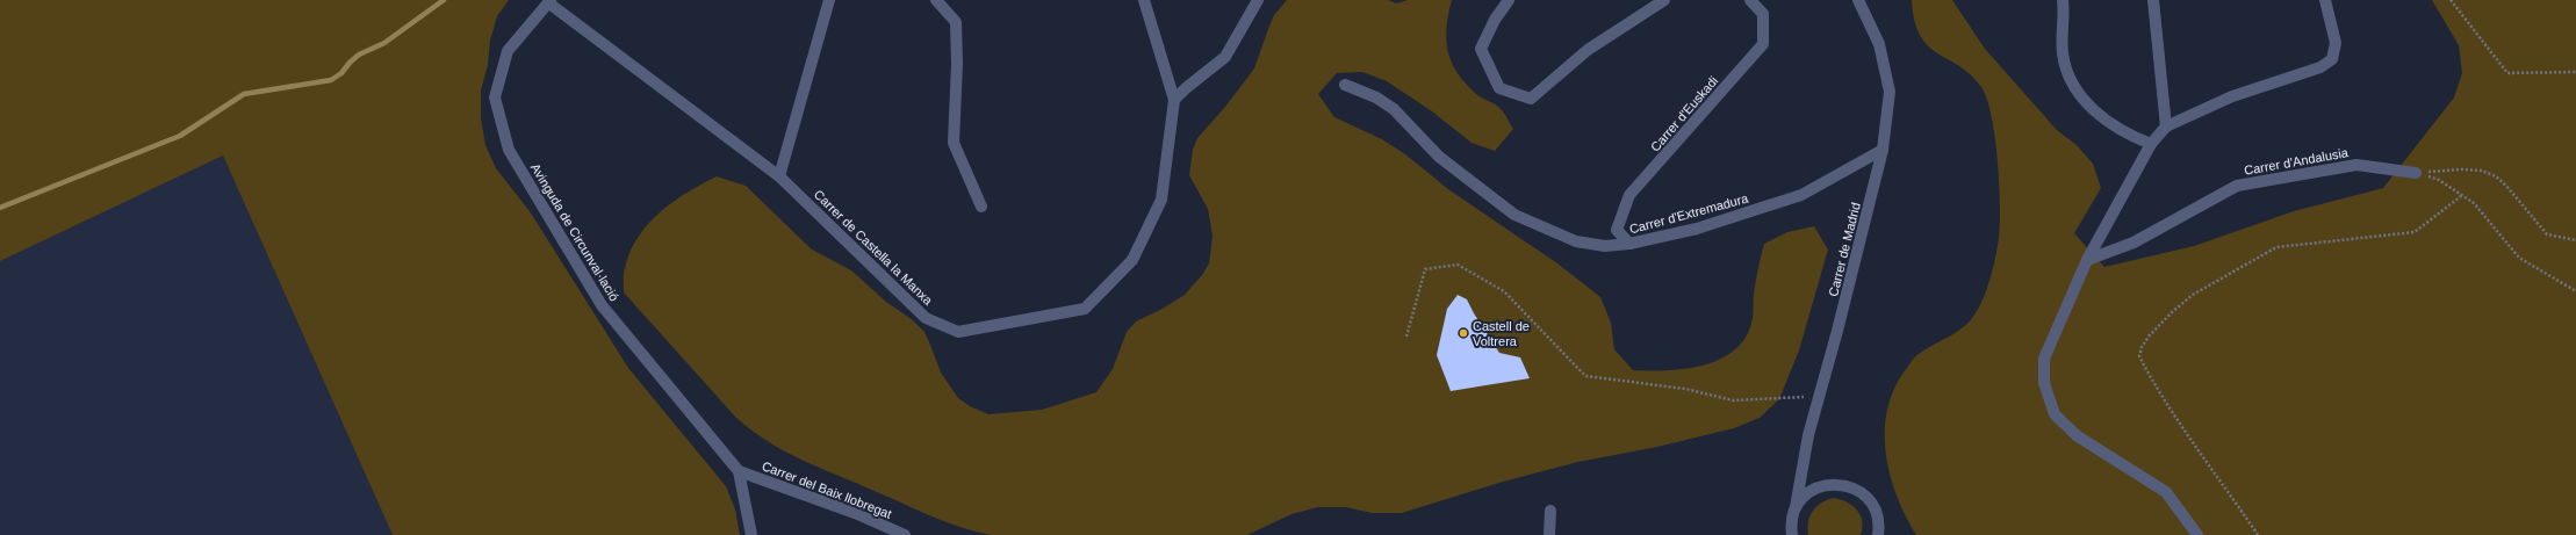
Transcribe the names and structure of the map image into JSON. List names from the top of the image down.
{
  "streets": {
    "street": [
      "Carrer d'Euskadi",
      "Carrer d'Andalusia",
      "Carrer d'Extremadura",
      "Avinguda de Circunval·lació",
      "Carrer de Castella la Manxa",
      "Carrer de Madrid",
      "Carrer del Baix llobregat"
    ]
  },
  "crossings": [
    ["Carrer d'Euskadi", "Carrer d'Extremadura"],
    ["Carrer d'Extremadura", "Carrer de Madrid"],
    ["Avinguda de Circunval·lació", "Carrer de Castella la Manxa"],
    ["Avinguda de Circunval·lació", "Carrer del Baix llobregat"]
  ],
  "places": ["Castell de Voltrera"]
}
